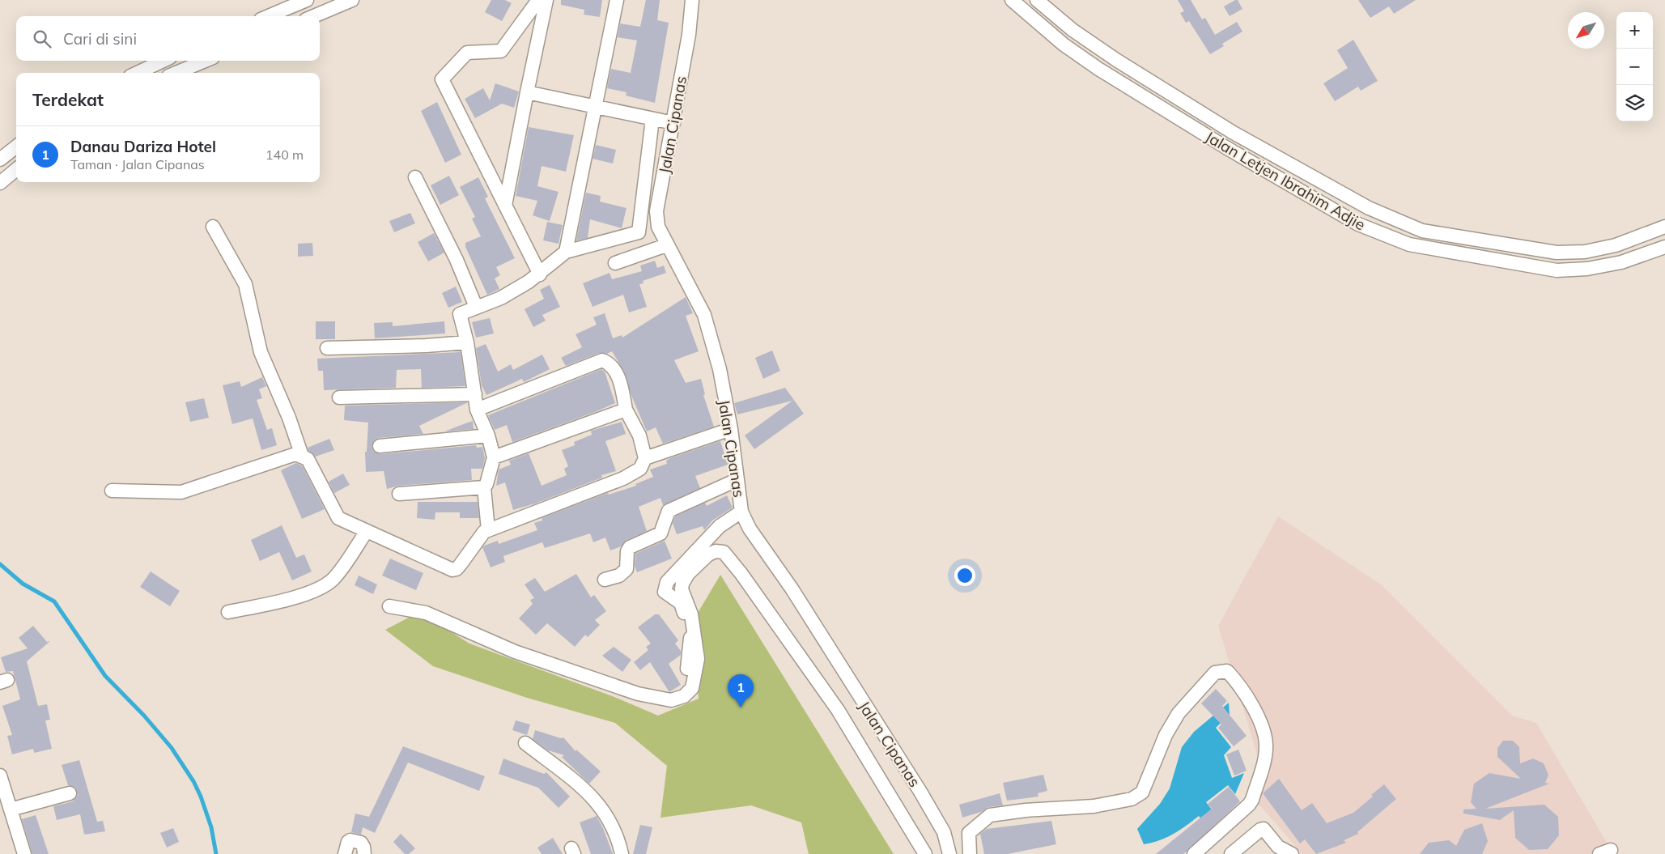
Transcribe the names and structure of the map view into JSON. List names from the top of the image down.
{
  "streets": {
    "street": ["Jalan Cipanas", "Jalan Letjen Ibrahim Adjie"]
  },
  "north": "bottom left",
  "page": {
    "map_buttons": ["+", "−"],
    "search": "Cari di sini",
    "heading": "Terdekat",
    "list": [
      {
        "mark": "1",
        "name": "Danau Dariza Hotel",
        "note": "Taman · Jalan Cipanas",
        "value": "140 m"
      }
    ],
    "pins": "1"
  }
}
